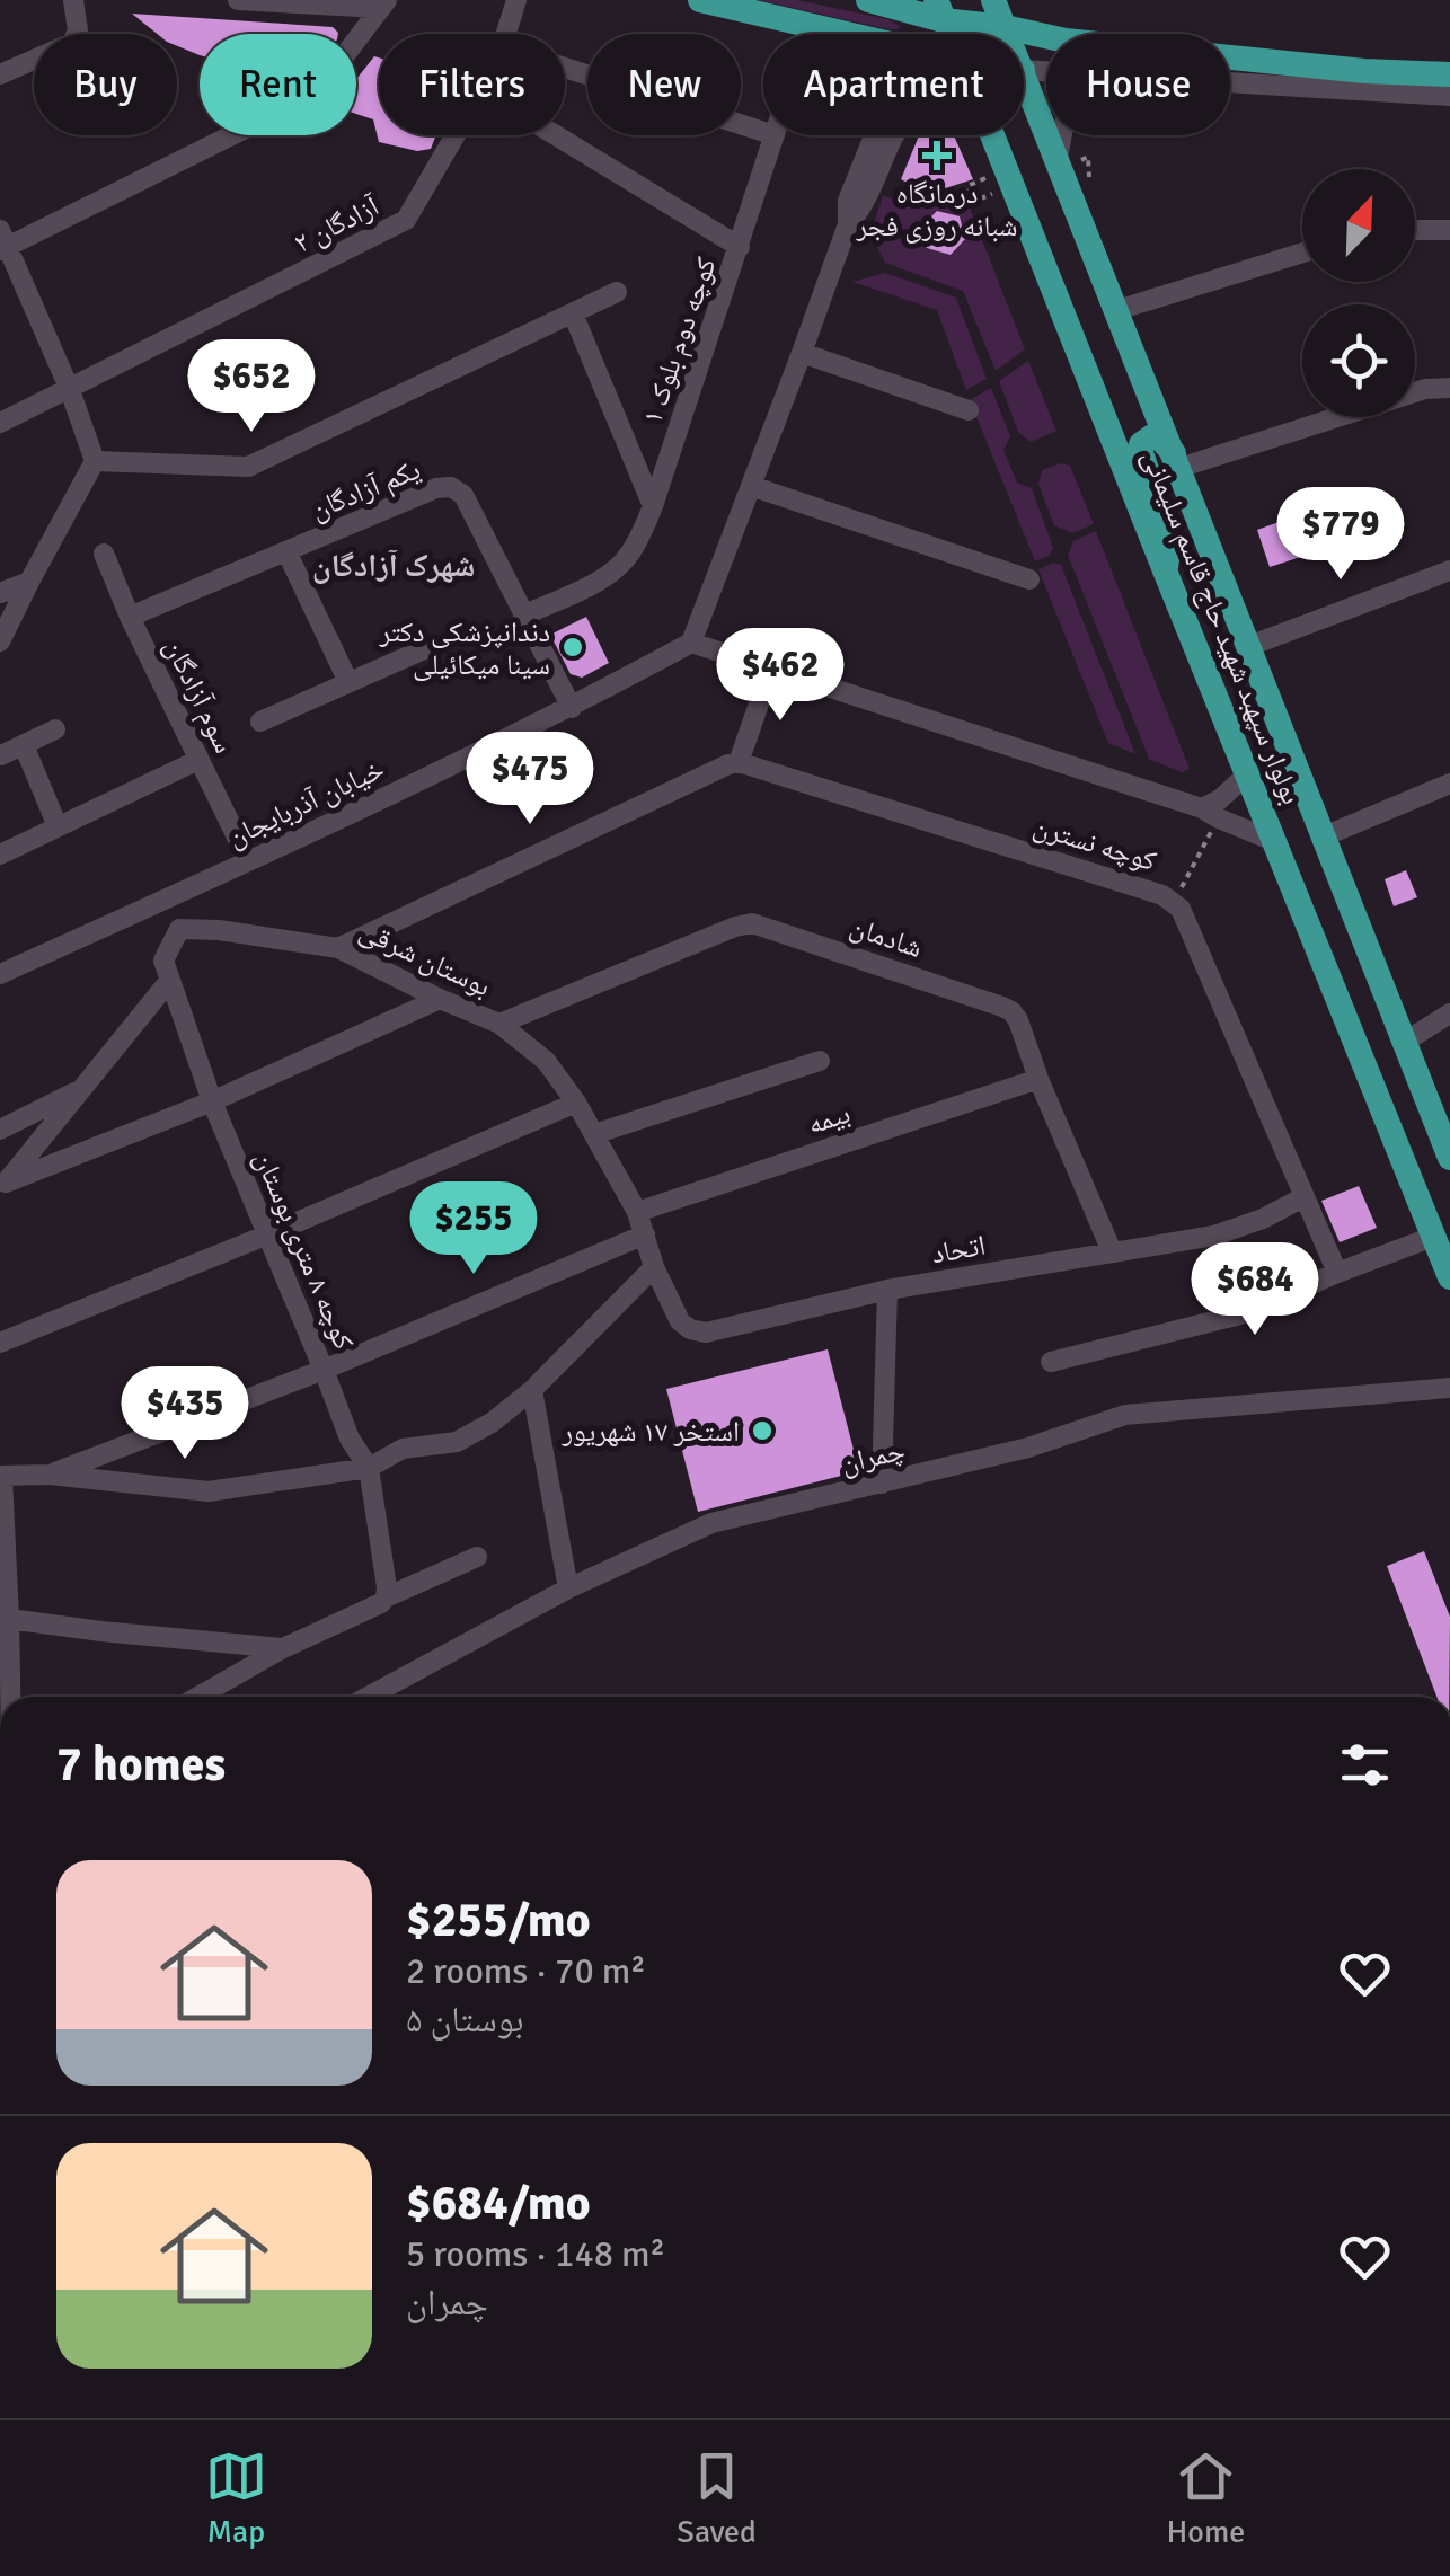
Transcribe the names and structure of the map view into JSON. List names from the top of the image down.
{
  "streets": {
    "main road": ["بولوار سپهبد شهید حاج قاسم سلیمانی"],
    "street": [
      "آزادگان ۲",
      "کوچه دوم بلوک ۱",
      "یکم آزادگان",
      "سوم آزادگان",
      "خیابان آذربایجان",
      "کوچه نسترن",
      "شادمان",
      "بوستان شرقی",
      "بیمه",
      "اتحاد",
      "کوچه ۸ متری بوستان",
      "چمران"
    ]
  },
  "crossings": [
    ["کوچه دوم بلوک ۱", "یکم آزادگان"],
    ["یکم آزادگان", "سوم آزادگان"],
    ["یکم آزادگان", "خیابان آذربایجان"],
    ["سوم آزادگان", "خیابان آذربایجان"],
    ["کوچه نسترن", "اتحاد"],
    ["شادمان", "بوستان شرقی"],
    ["شادمان", "بیمه"],
    ["شادمان", "اتحاد"],
    ["بوستان شرقی", "بیمه"],
    ["بوستان شرقی", "اتحاد"],
    ["بوستان شرقی", "کوچه ۸ متری بوستان"]
  ],
  "districts": ["شهرک آزادگان"],
  "places": {
    "health": ["درمانگاه شبانه روزی فجر"],
    "other": ["دندانپزشکی دکتر سینا میکائیلی", "استخر ١٧ شهریور"]
  },
  "north": "top right",
  "page": {
    "chip": [
      "Buy",
      "Rent",
      "Filters",
      "New",
      "Apartment",
      "House"
    ],
    "price": [
      "$652",
      "$779",
      "$462",
      "$475",
      "$255",
      "$684",
      "$435"
    ],
    "heading": "7 homes",
    "list": [
      {
        "name": "$255/mo",
        "note": "2 rooms · 70 m² · بوستان ۵"
      },
      {
        "name": "$684/mo",
        "note": "5 rooms · 148 m² · چمران"
      }
    ],
    "tabs": ["Map", "Saved", "Home"]
  }
}
